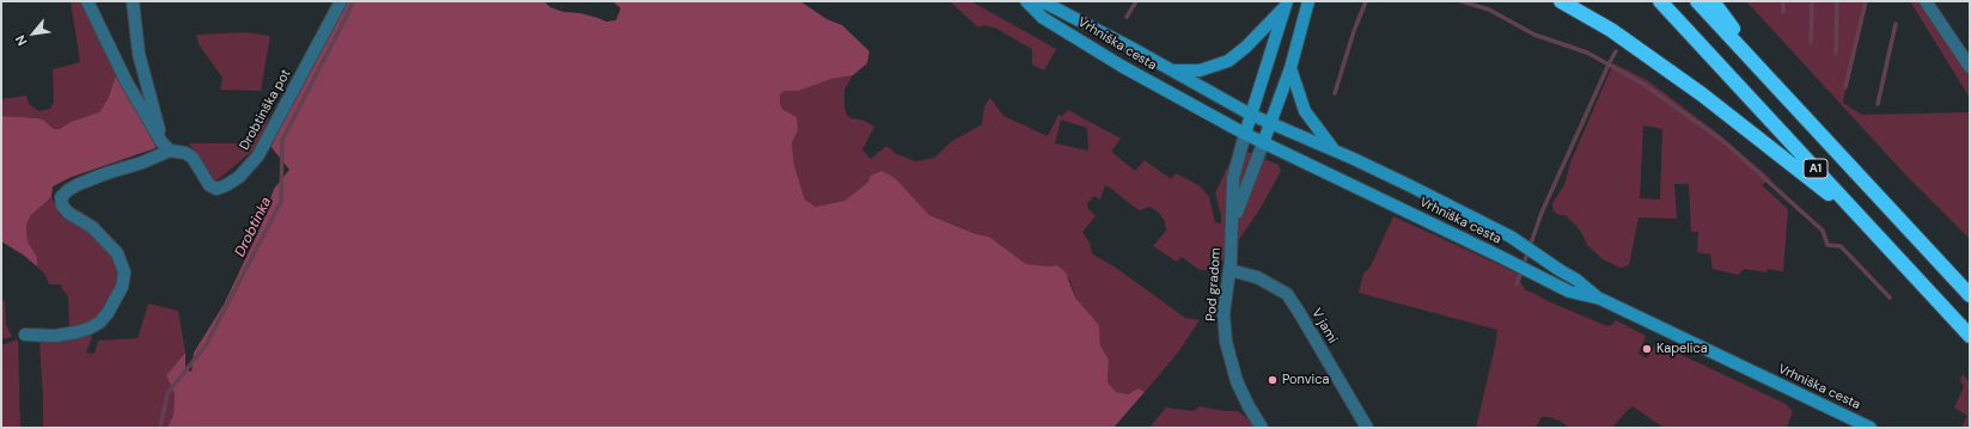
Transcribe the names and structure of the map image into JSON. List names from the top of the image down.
{
  "streets": {
    "highway": ["A1"],
    "main road": ["Vrhniška cesta"],
    "street": ["Drobtinška pot", "Pod gradom", "V jami"]
  },
  "crossings": [
    ["Pod gradom", "V jami"]
  ],
  "water": ["Drobtinka"],
  "places": ["Kapelica", "Ponvica"],
  "north": "bottom left"
}
